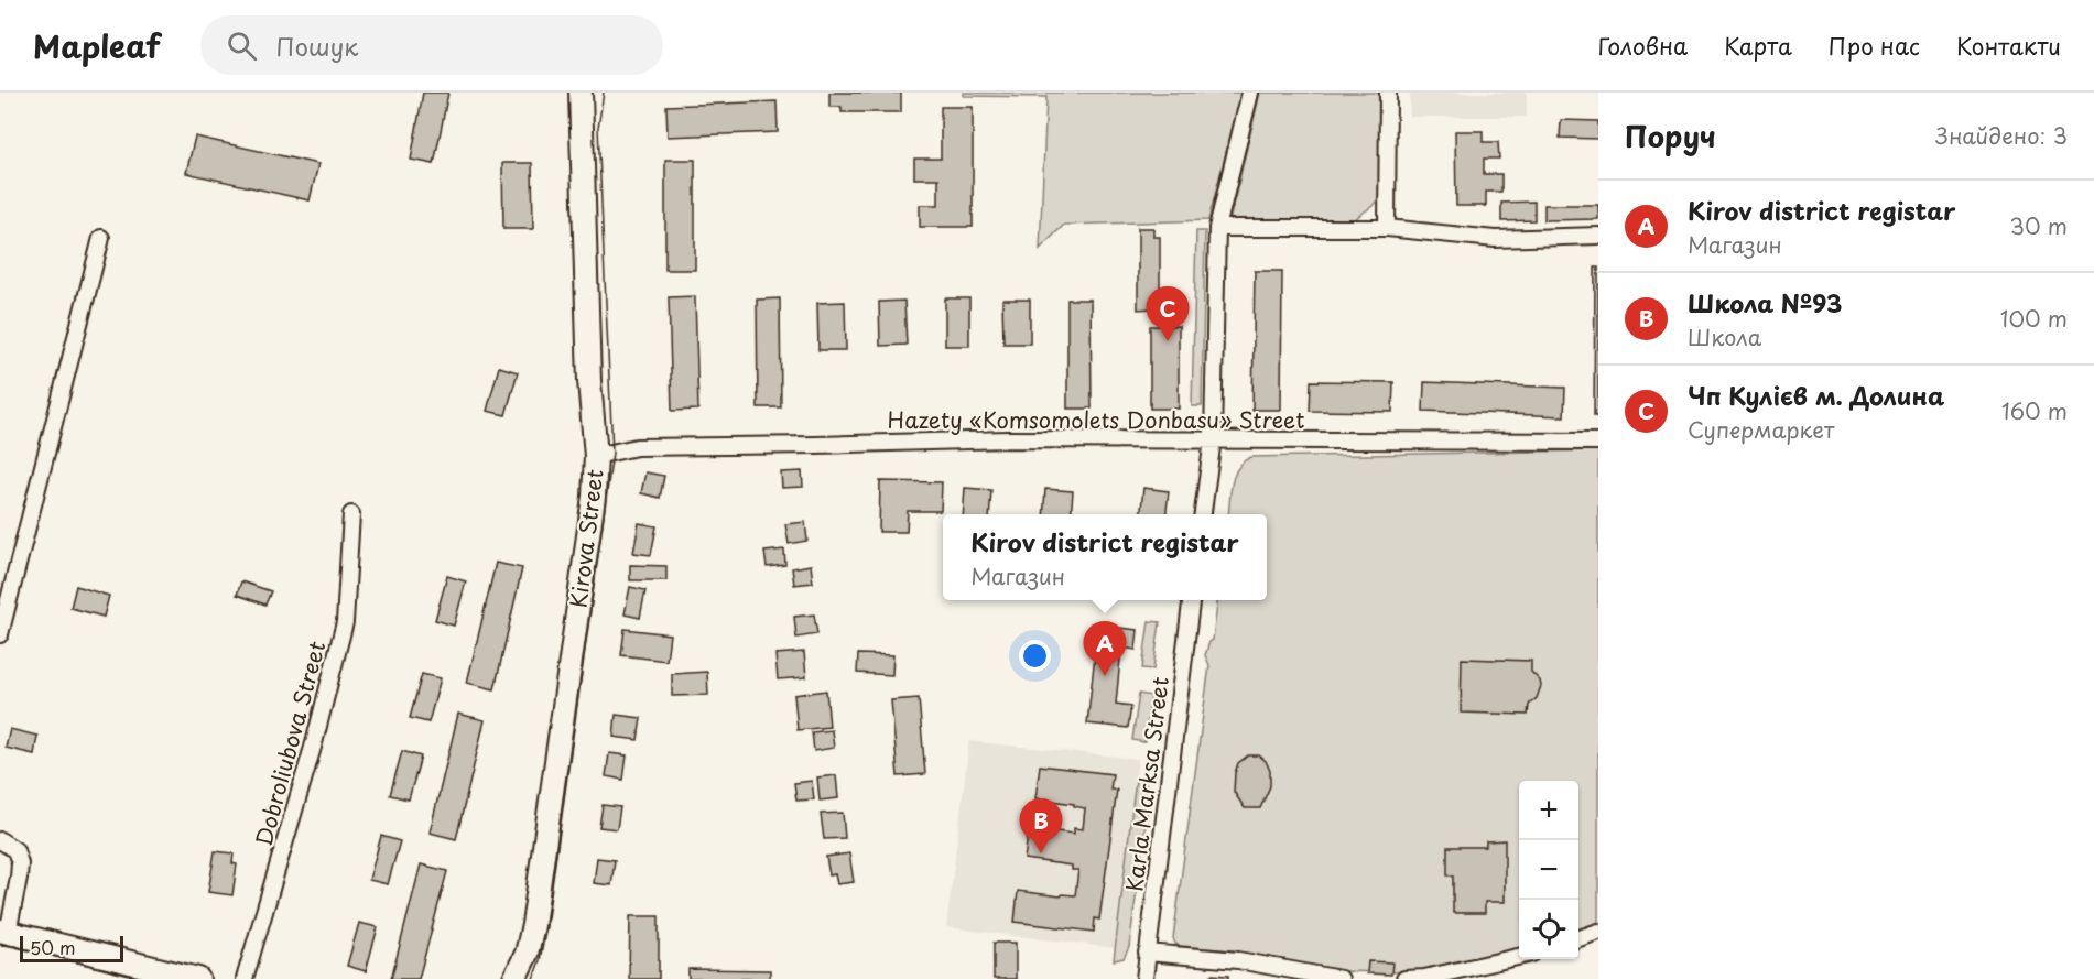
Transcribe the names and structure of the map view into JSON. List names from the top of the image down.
{
  "streets": {
    "main road": ["Kirova Street"],
    "street": ["Hazety «Komsomolets Donbasu» Street", "Dobroliubova Street", "Karla Marksa Street"]
  },
  "crossings": [
    ["Hazety «Komsomolets Donbasu» Street", "Kirova Street"]
  ],
  "scale_bar": "50 m",
  "page": {
    "header": "Mapleaf",
    "search": "Пошук",
    "nav": [
      "Головна",
      "Карта",
      "Про нас",
      "Контакти"
    ],
    "heading": ["Поруч", "Знайдено: 3"],
    "list": [
      {
        "mark": "A",
        "name": "Kirov district registar",
        "note": "Магазин",
        "value": "30 m"
      },
      {
        "mark": "B",
        "name": "Школа №93",
        "note": "Школа",
        "value": "100 m"
      },
      {
        "mark": "C",
        "name": "Чп Кулієв м. Долина",
        "note": "Супермаркет",
        "value": "160 m"
      }
    ],
    "pins": ["C", "A", "B"],
    "popup": ["Kirov district registar", "Магазин"],
    "map_buttons": ["+", "−"],
    "scale": "50 m"
  }
}
